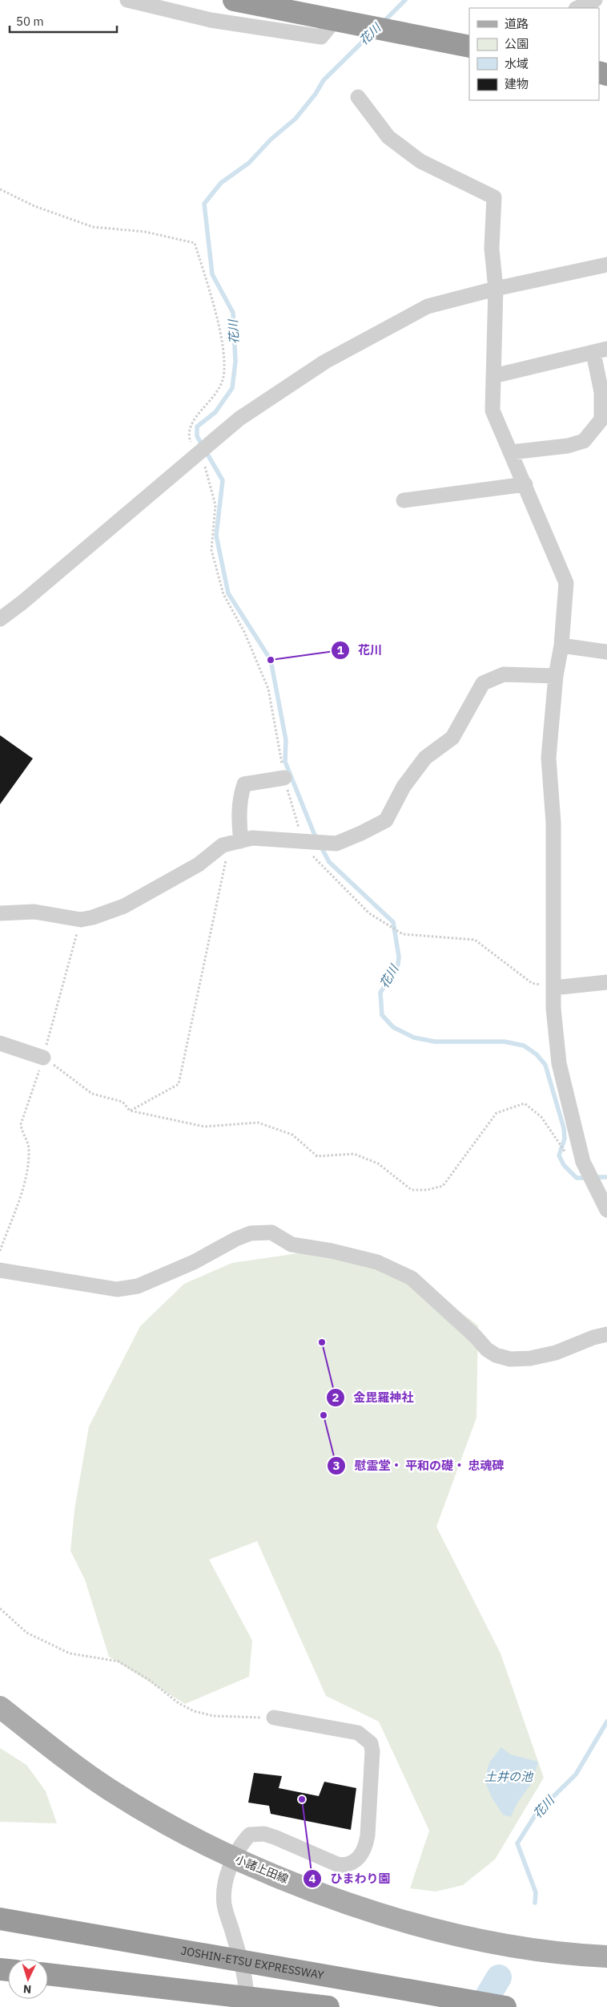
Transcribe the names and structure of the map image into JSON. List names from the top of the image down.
{
  "streets": {
    "highway": ["JOSHIN-ETSU EXPRESSWAY"],
    "main road": ["小諸上田線"]
  },
  "water": ["花川", "土井の池"],
  "places": [
    "花川",
    "金毘羅神社",
    "慰霊堂・ 平和の礎・ 忠魂碑",
    "ひまわり園"
  ],
  "legend": [
    "道路",
    "公園",
    "水域",
    "建物"
  ],
  "scale_bar": "50 m",
  "north": "bottom"
}
